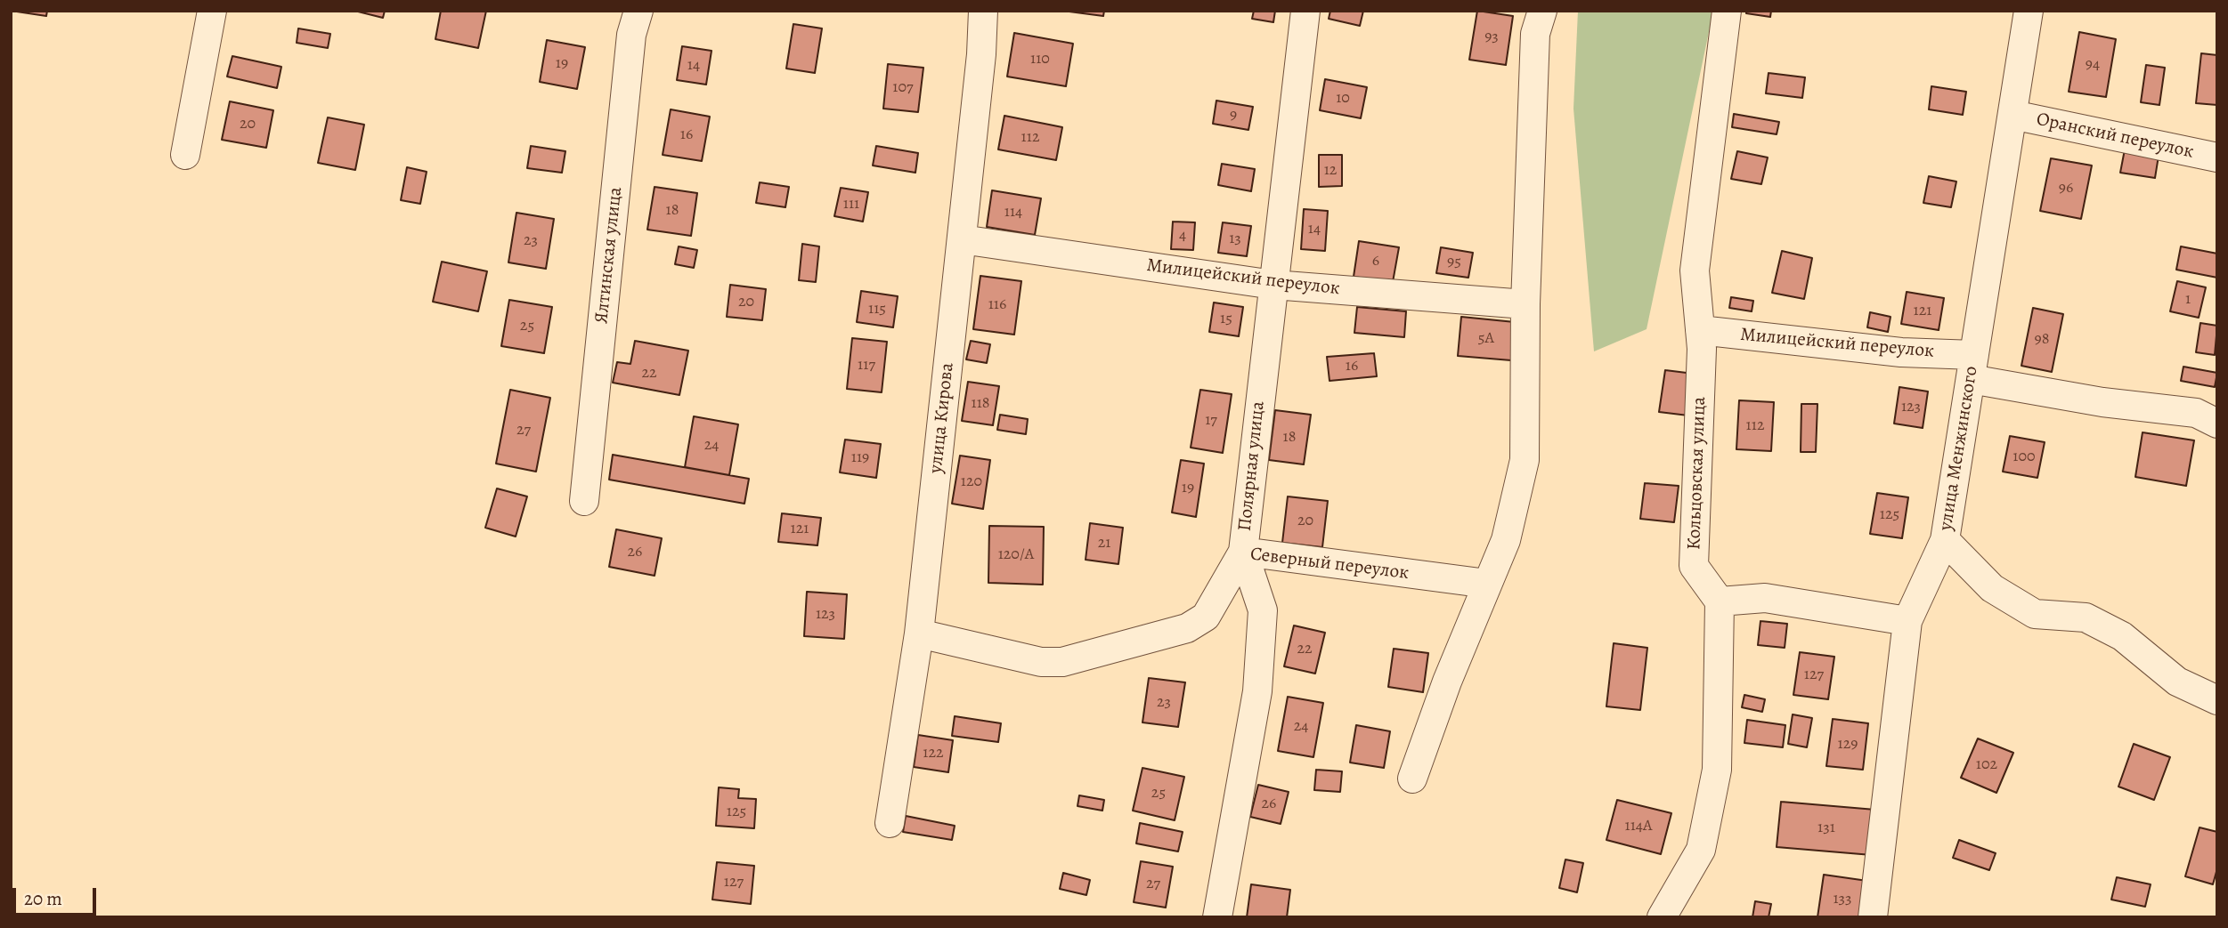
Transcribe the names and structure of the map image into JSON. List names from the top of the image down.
{
  "streets": {
    "street": [
      "Оранский переулок",
      "Ялтинская улица",
      "Милицейский переулок",
      "улица Кирова",
      "улица Менжинского",
      "Полярная улица",
      "Кольцовская улица",
      "Северный переулок"
    ]
  },
  "crossings": [
    ["Оранский переулок", "улица Менжинского"],
    ["Милицейский переулок", "улица Кирова"],
    ["Милицейский переулок", "улица Менжинского"],
    ["Милицейский переулок", "Полярная улица"],
    ["Милицейский переулок", "Кольцовская улица"],
    ["улица Кирова", "Северный переулок"],
    ["Полярная улица", "Северный переулок"]
  ],
  "house_numbers": [
    "93",
    "110",
    "19",
    "94",
    "14",
    "107",
    "10",
    "9",
    "20",
    "16",
    "112",
    "12",
    "96",
    "111",
    "18",
    "114",
    "14",
    "4",
    "13",
    "23",
    "6",
    "95",
    "1",
    "20",
    "116",
    "115",
    "121",
    "15",
    "25",
    "5А",
    "98",
    "117",
    "16",
    "22",
    "118",
    "123",
    "17",
    "112",
    "27",
    "18",
    "24",
    "100",
    "119",
    "120",
    "19",
    "125",
    "20",
    "121",
    "21",
    "26",
    "120/А",
    "123",
    "22",
    "127",
    "23",
    "24",
    "129",
    "122",
    "102",
    "25",
    "26",
    "125",
    "114А",
    "131",
    "127",
    "27",
    "133"
  ],
  "scale_bar": "20 m"
}
